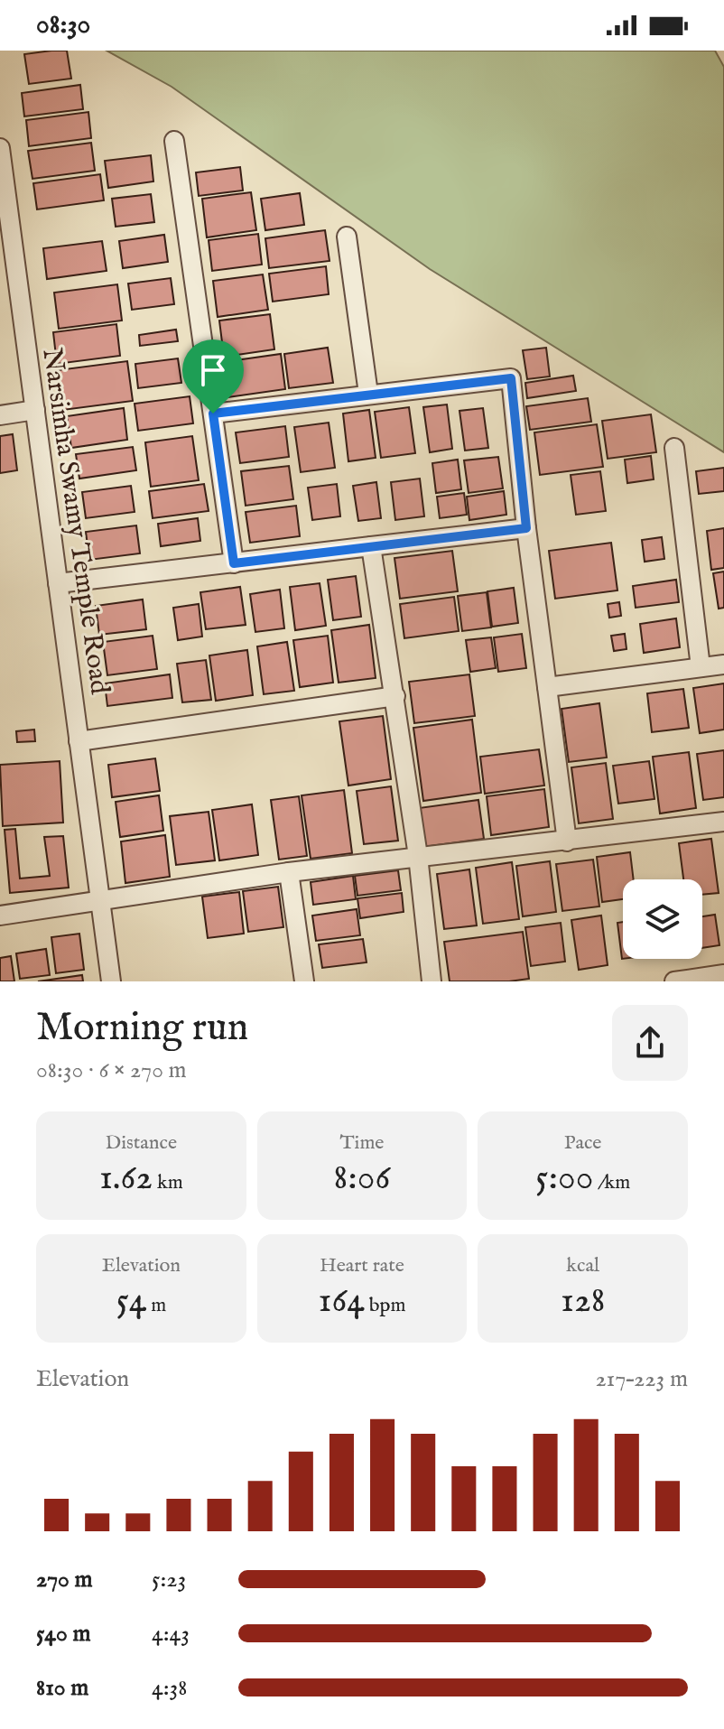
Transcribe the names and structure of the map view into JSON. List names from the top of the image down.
{
  "streets": {
    "street": ["Narsimha Swamy Temple Road"]
  },
  "page": {
    "status": "08:30",
    "heading": ["Morning run", "08:30 · 6 × 270 m"],
    "stats": [
      ["Distance", "1.62 km"],
      ["Time", "8:06"],
      ["Pace", "5:00 /km"],
      ["Elevation", "54 m"],
      ["Heart rate", "164 bpm"],
      ["kcal", "128"]
    ],
    "chart": ["Elevation", "217–223 m"],
    "list": [
      {
        "name": "270 m",
        "note": "5:23"
      },
      {
        "name": "540 m",
        "note": "4:43"
      },
      {
        "name": "810 m",
        "note": "4:38"
      }
    ]
  }
}
